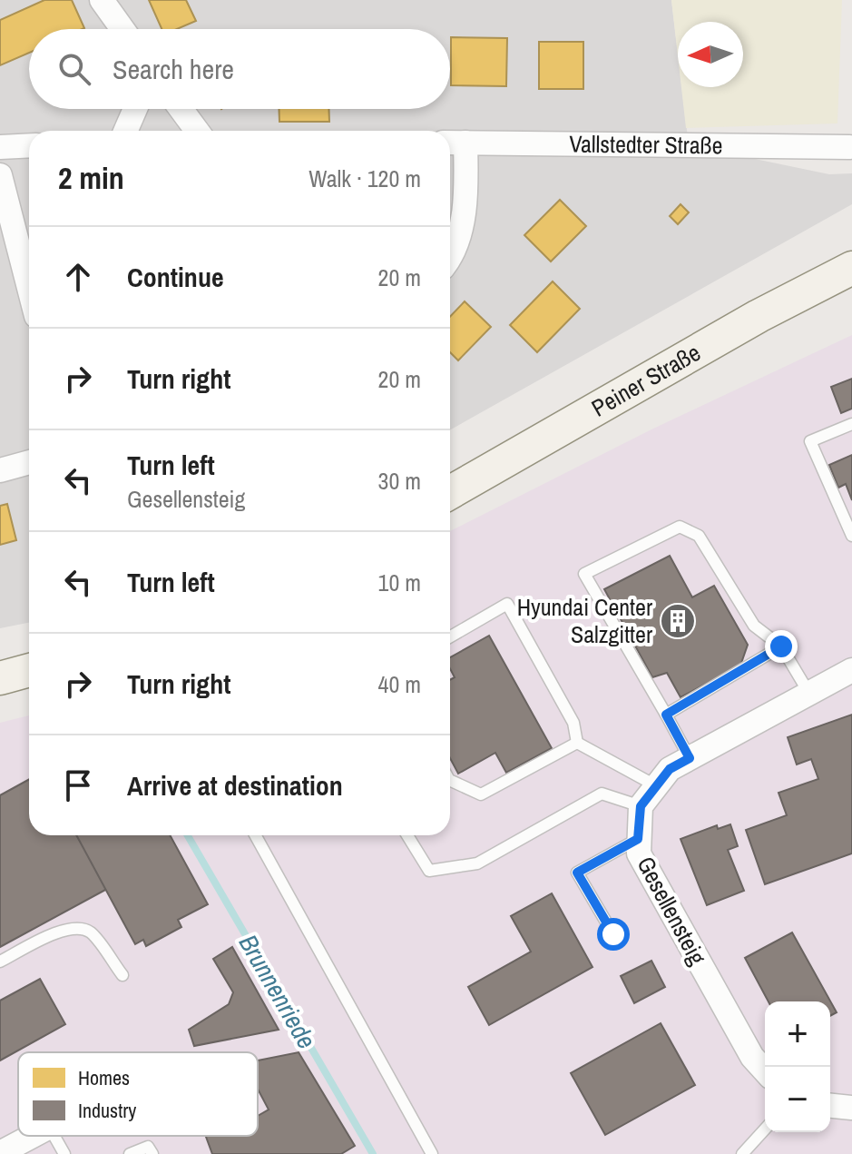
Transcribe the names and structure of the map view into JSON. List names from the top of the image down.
{
  "streets": {
    "main road": ["Peiner Straße"],
    "street": ["Vallstedter Straße", "Gesellensteig"]
  },
  "water": ["Brunnenriede"],
  "places": {
    "building": ["Hyundai Center Salzgitter"]
  },
  "legend": ["Homes", "Industry"],
  "north": "left",
  "page": {
    "search": "Search here",
    "heading": ["2 min", "Walk · 120 m"],
    "list": [
      ["Continue", "20 m"],
      ["Turn right", "20 m"],
      ["Turn left", "Gesellensteig", "30 m"],
      ["Turn left", "10 m"],
      ["Turn right", "40 m"],
      "Arrive at destination"
    ],
    "map_buttons": ["+", "−"]
  }
}
